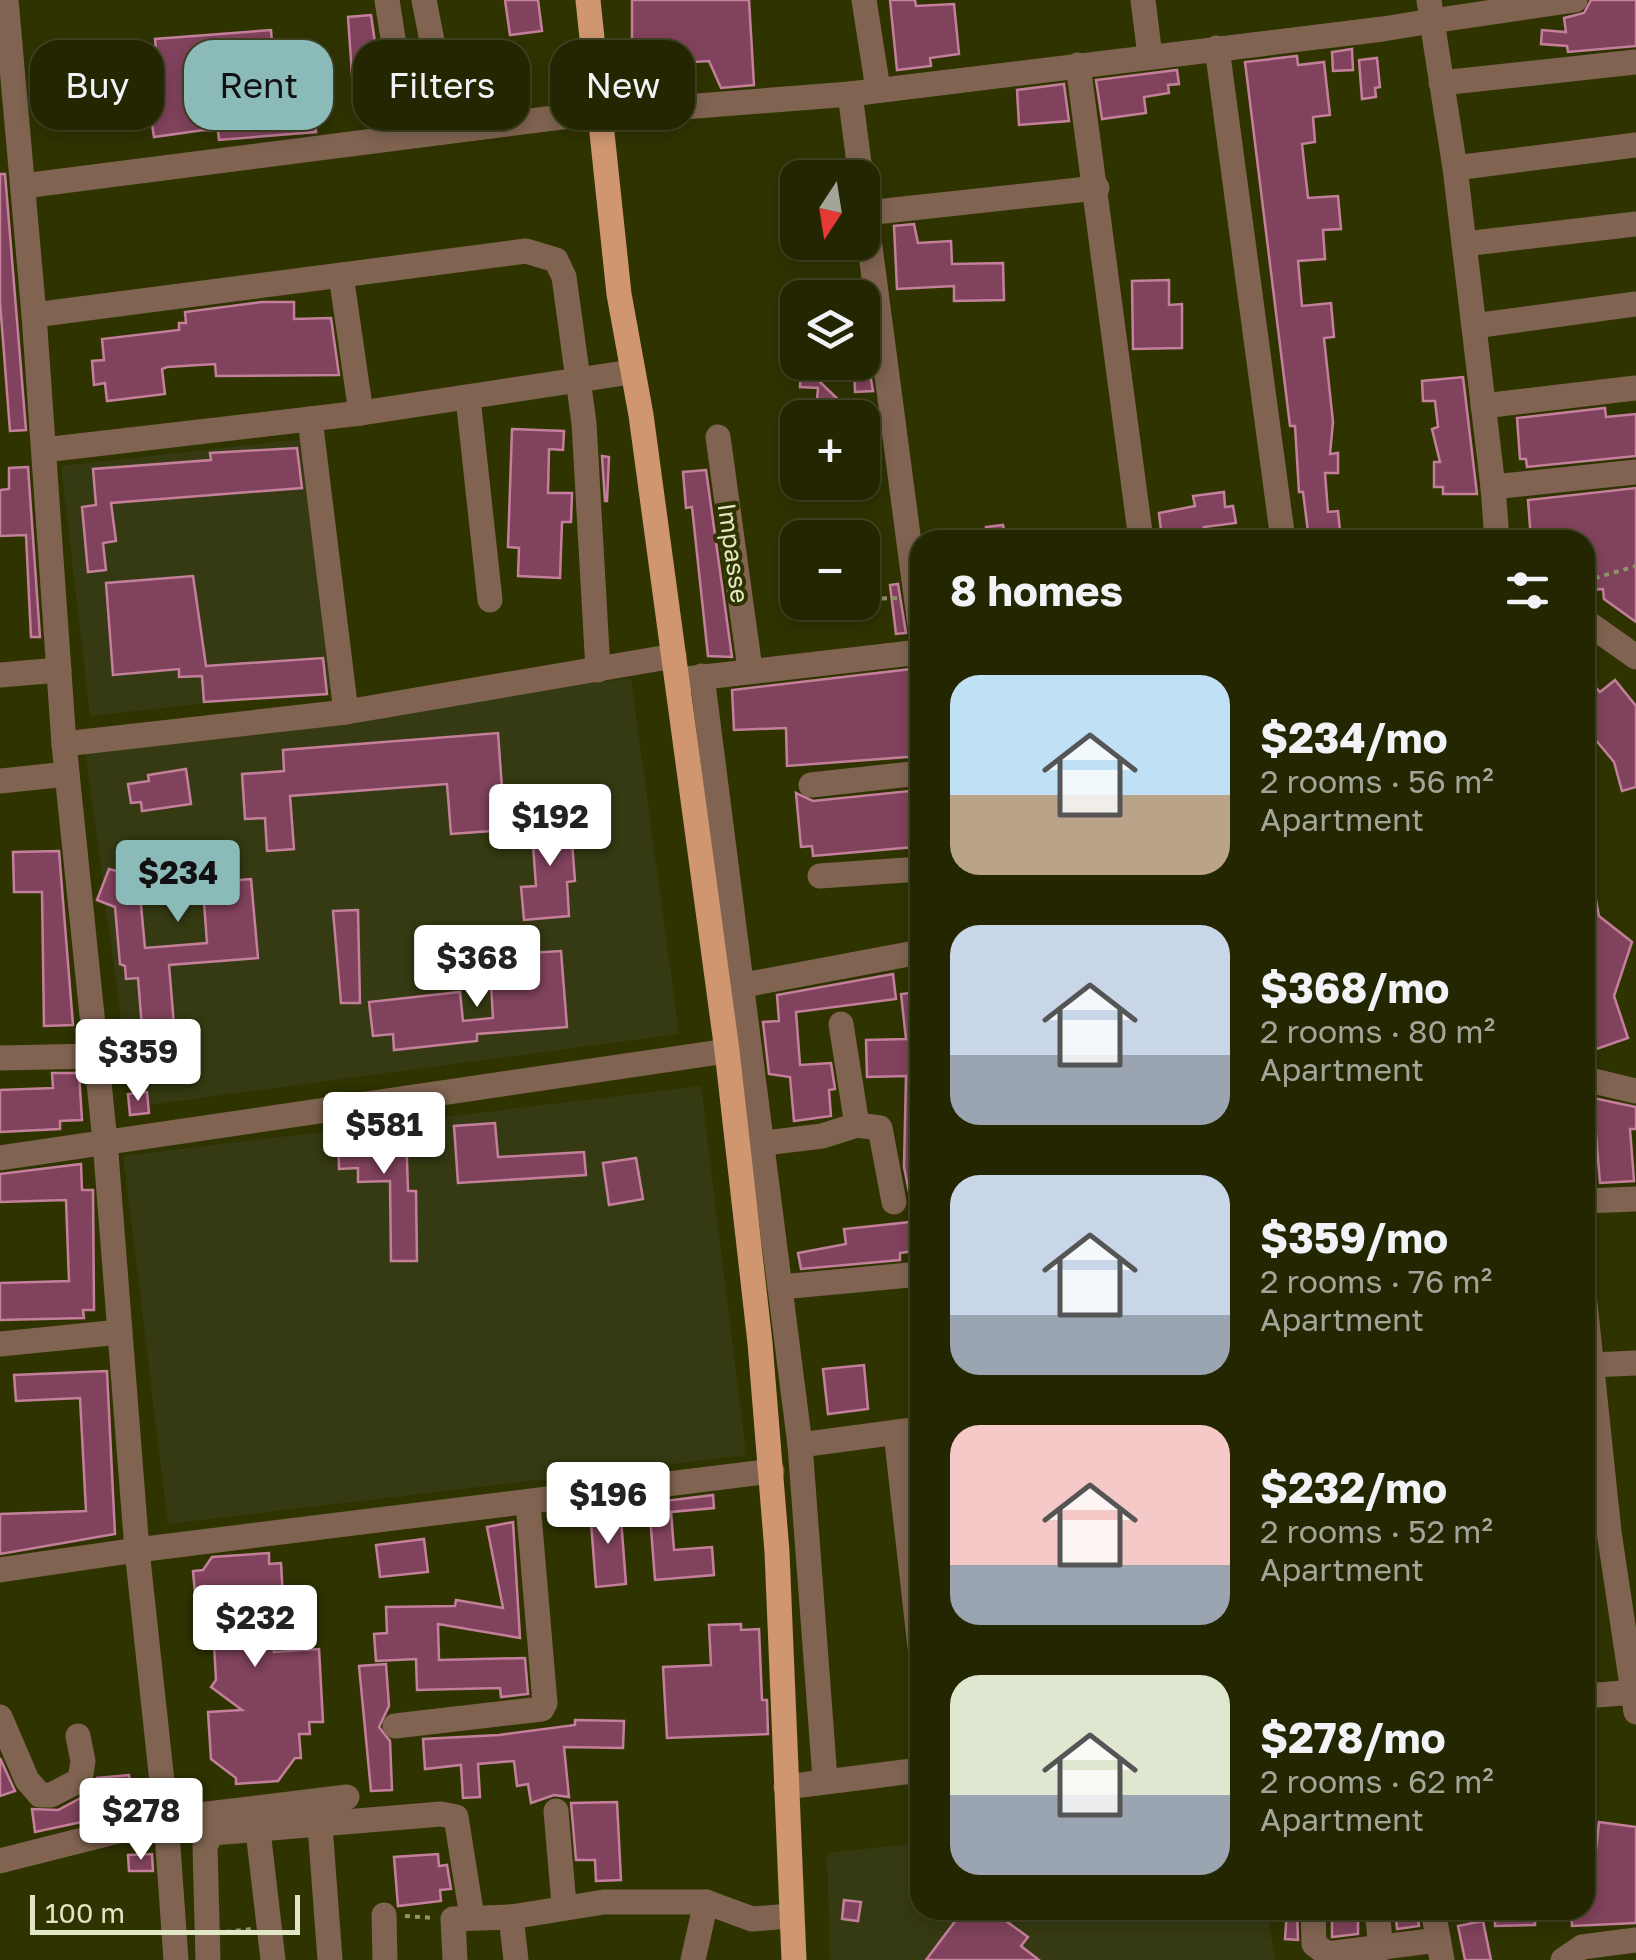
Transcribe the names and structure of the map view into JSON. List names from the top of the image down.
{
  "streets": {
    "street": ["Impasse"]
  },
  "scale_bar": "100 m",
  "north": "bottom",
  "page": {
    "chip": [
      "Buy",
      "Rent",
      "Filters",
      "New"
    ],
    "map_buttons": ["+", "−"],
    "heading": "8 homes",
    "list": [
      {
        "name": "$234/mo",
        "note": "2 rooms · 56 m² · Apartment"
      },
      {
        "name": "$368/mo",
        "note": "2 rooms · 80 m² · Apartment"
      },
      {
        "name": "$359/mo",
        "note": "2 rooms · 76 m² · Apartment"
      },
      {
        "name": "$232/mo",
        "note": "2 rooms · 52 m² · Apartment"
      },
      {
        "name": "$278/mo",
        "note": "2 rooms · 62 m² · Apartment"
      }
    ],
    "price": [
      "$192",
      "$234",
      "$368",
      "$359",
      "$581",
      "$196",
      "$232",
      "$278"
    ],
    "scale": "100 m"
  }
}
